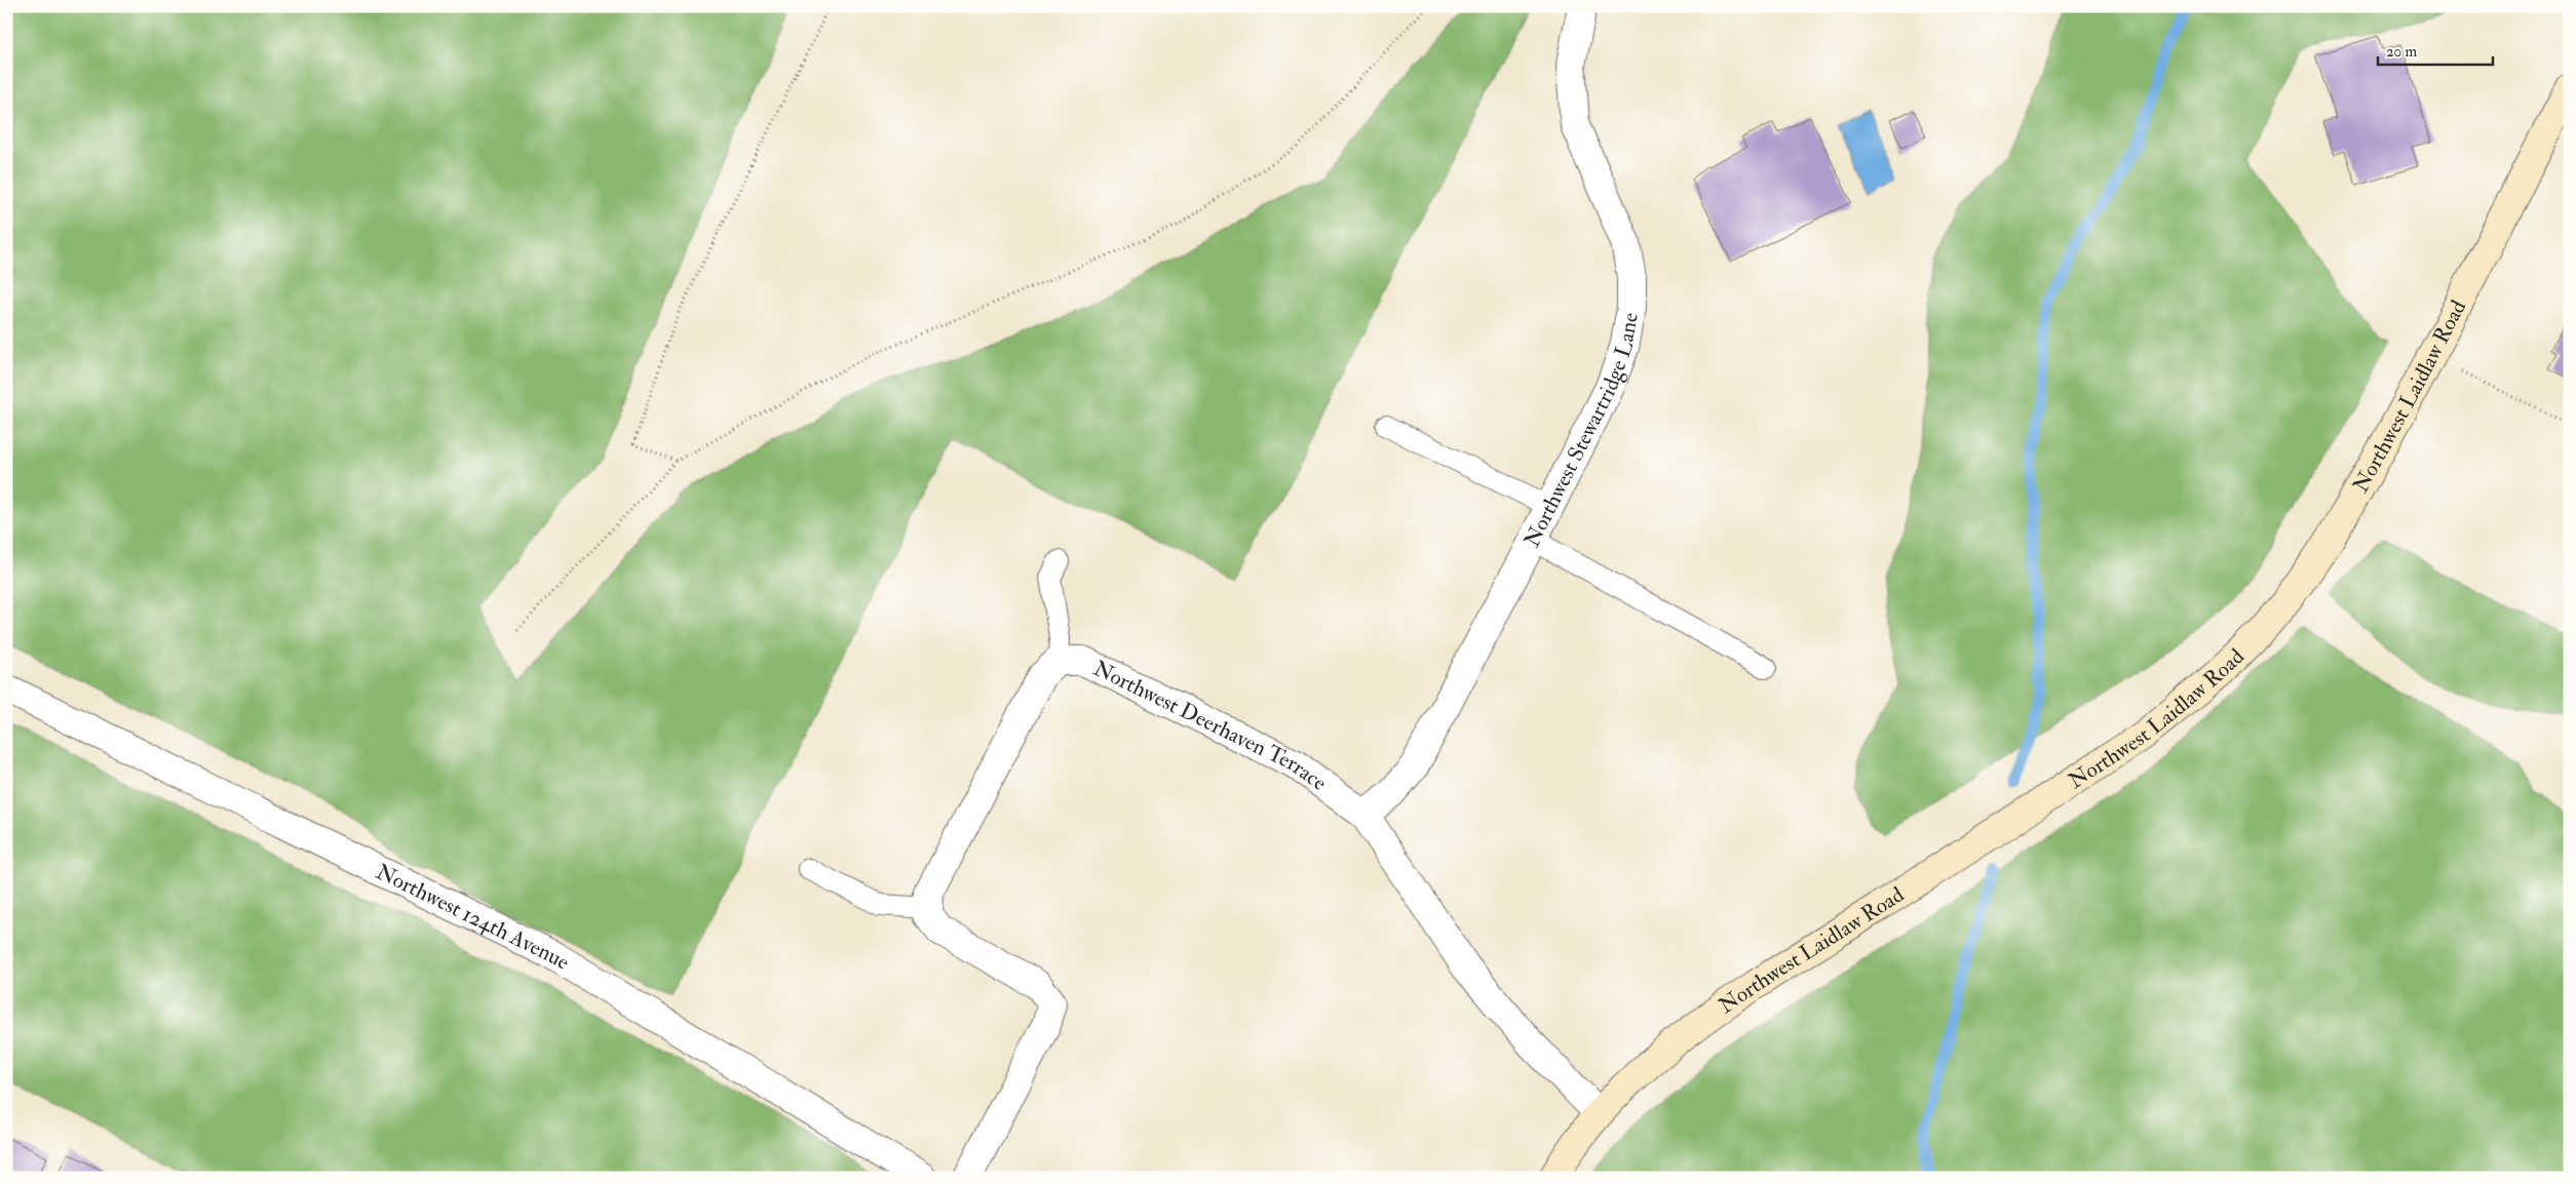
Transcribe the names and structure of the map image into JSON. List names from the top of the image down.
{
  "streets": {
    "street": [
      "Northwest Laidlaw Road",
      "Northwest Stewartridge Lane",
      "Northwest Deerhaven Terrace",
      "Northwest 124th Avenue"
    ]
  },
  "crossings": [
    ["Northwest Laidlaw Road", "Northwest Deerhaven Terrace"],
    ["Northwest Stewartridge Lane", "Northwest Deerhaven Terrace"]
  ],
  "scale_bar": "20 m"
}
